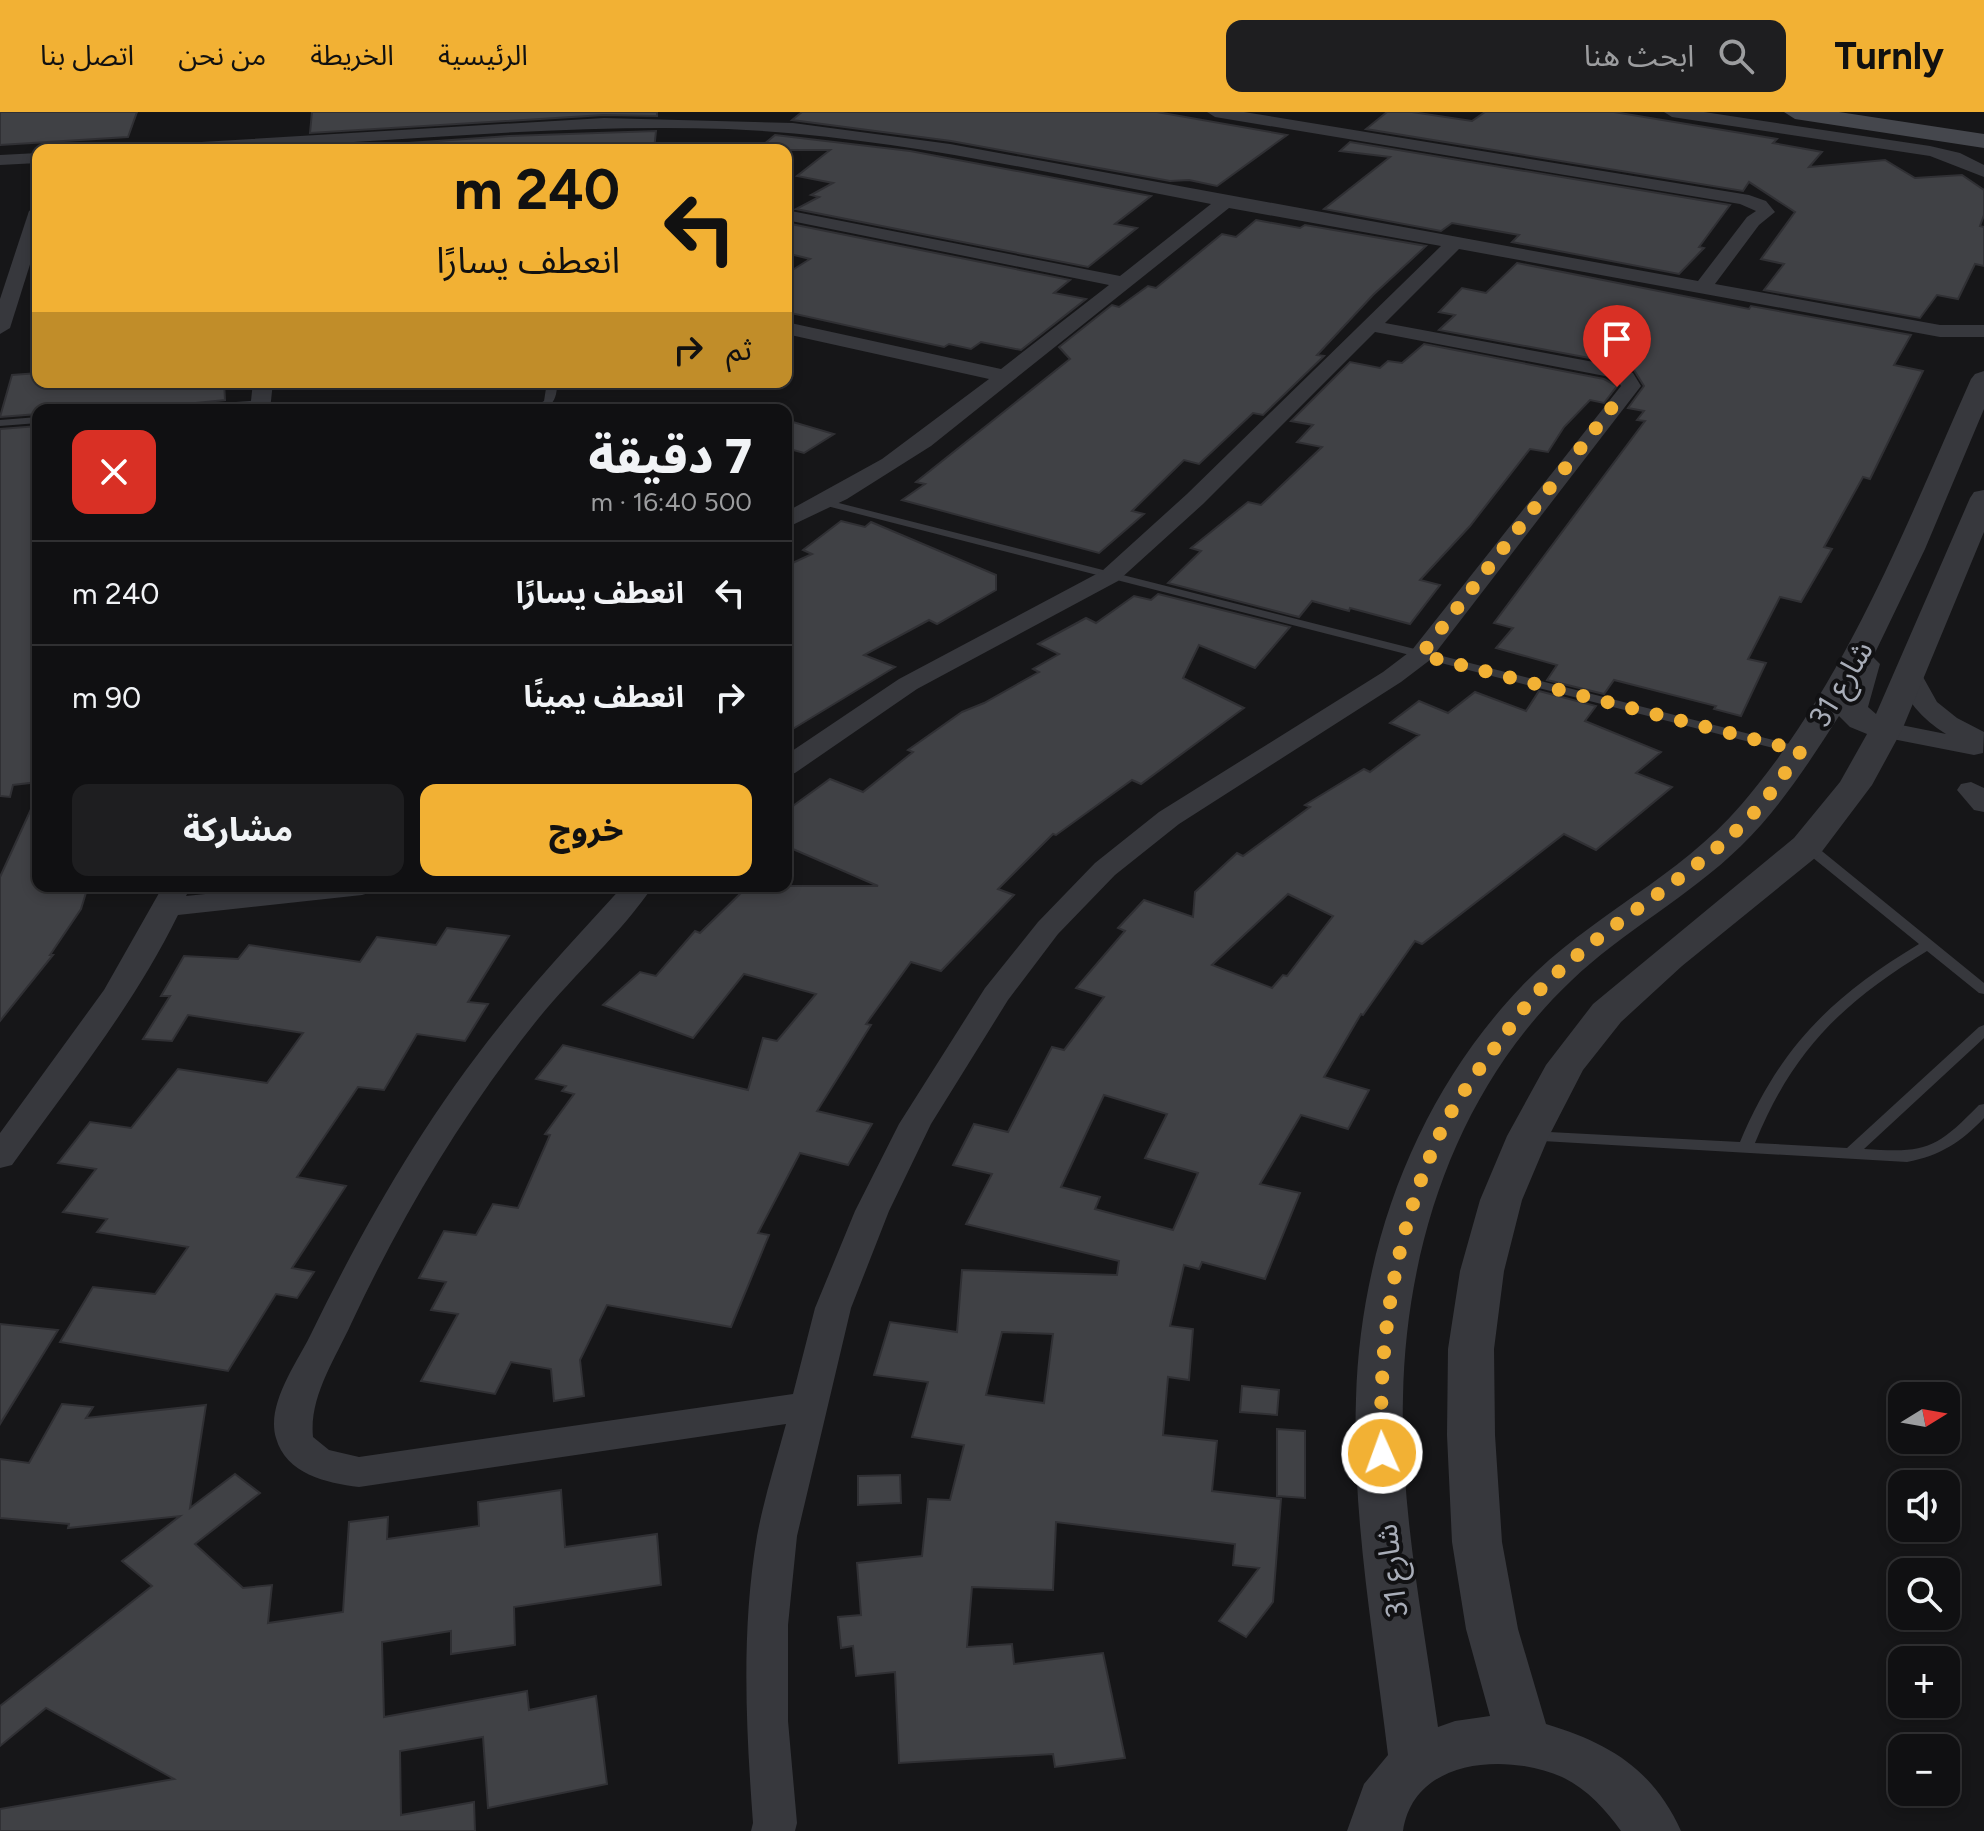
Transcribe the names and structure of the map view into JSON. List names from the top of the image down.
{
  "streets": {
    "street": ["شارع 31"]
  },
  "north": "right",
  "page": {
    "header": "Turnly",
    "search": "ابحث هنا",
    "nav": [
      "الرئيسية",
      "الخريطة",
      "من نحن",
      "اتصل بنا"
    ],
    "turn": ["240 m", "انعطف يسارًا"],
    "then": "ثم",
    "heading": ["7 دقيقة", "500 m · 16:40"],
    "list": [
      {
        "name": "انعطف يسارًا",
        "value": "240 m"
      },
      {
        "name": "انعطف يمينًا",
        "value": "90 m"
      }
    ],
    "buttons": ["خروج", "مشاركة"],
    "map_buttons": ["+", "−"]
  }
}
